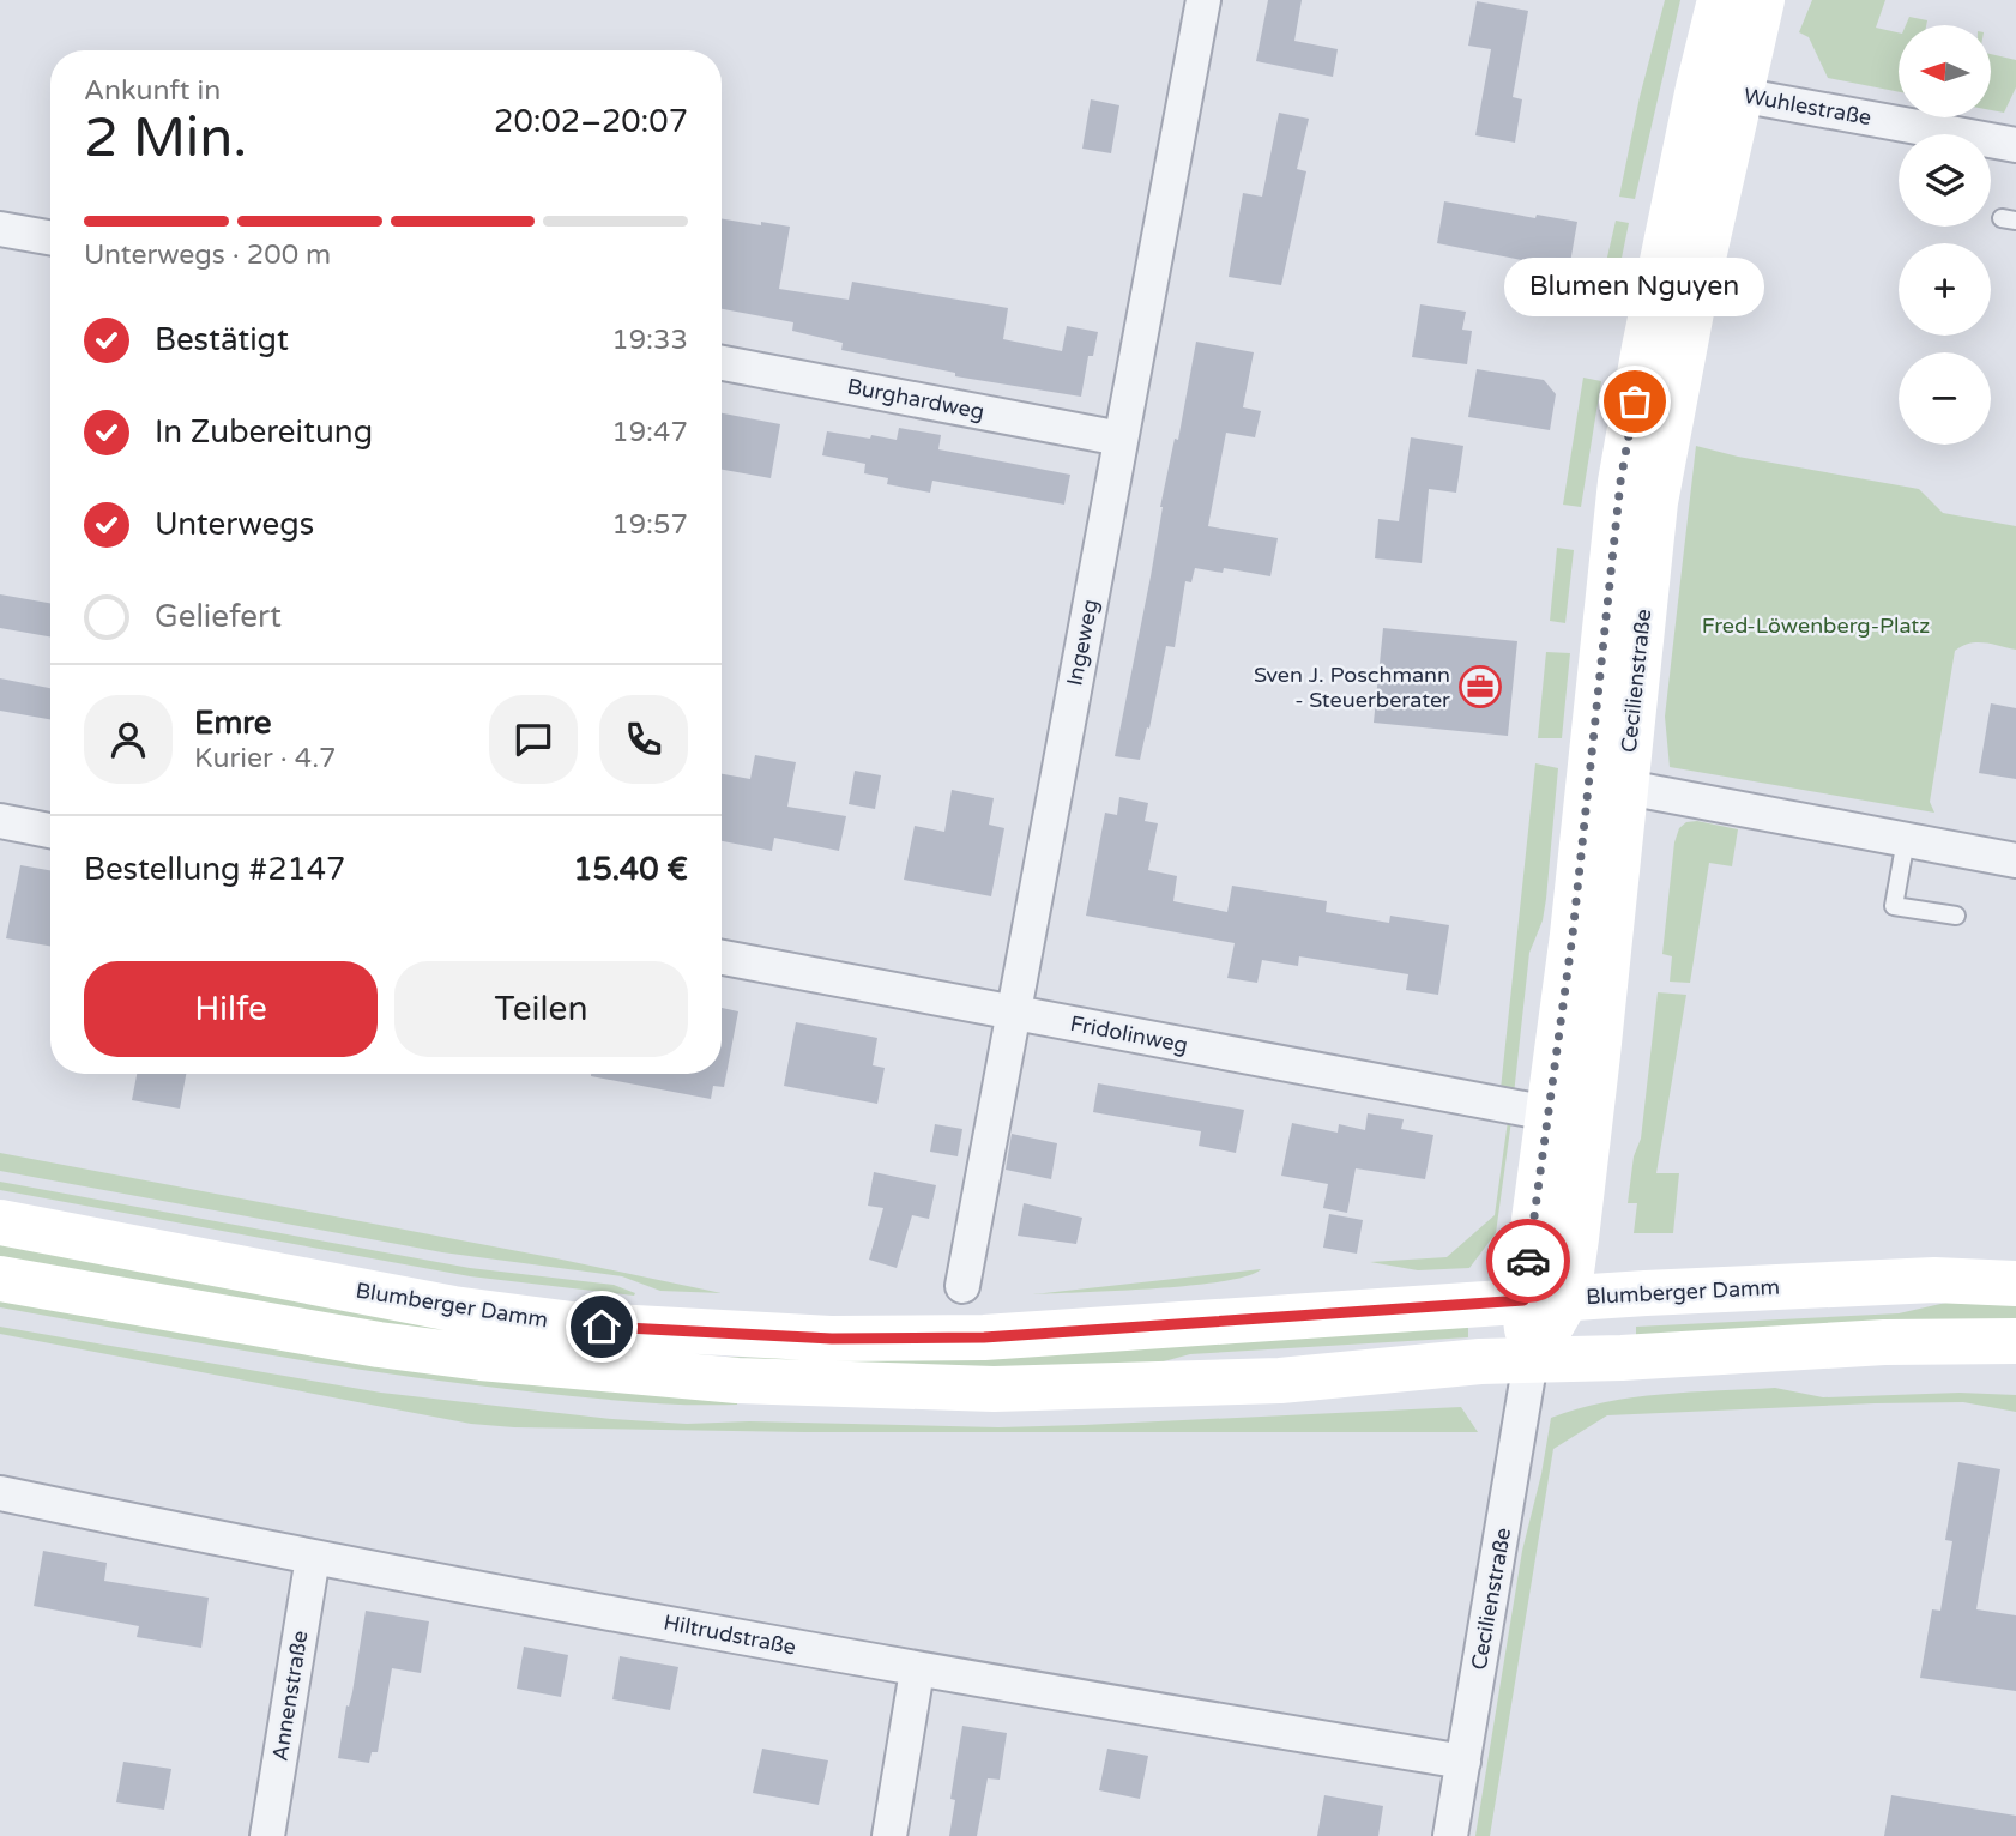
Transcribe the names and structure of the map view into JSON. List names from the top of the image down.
{
  "streets": {
    "main road": ["Cecilienstraße", "Blumberger Damm"],
    "street": [
      "Wuhlestraße",
      "Burghardweg",
      "Ingeweg",
      "Fridolinweg",
      "Hiltrudstraße",
      "Annenstraße"
    ]
  },
  "crossings": [
    ["Wuhlestraße", "Cecilienstraße"],
    ["Burghardweg", "Ingeweg"],
    ["Ingeweg", "Fridolinweg"],
    ["Cecilienstraße", "Fridolinweg"],
    ["Cecilienstraße", "Blumberger Damm"],
    ["Cecilienstraße", "Hiltrudstraße"],
    ["Hiltrudstraße", "Annenstraße"]
  ],
  "parks": ["Fred-Löwenberg-Platz"],
  "places": {
    "other": ["Blumen Nguyen"],
    "office": ["Sven J. Poschmann - Steuerberater"]
  },
  "north": "left",
  "page": {
    "map_buttons": ["+", "−"],
    "heading": ["2 Min.", "Ankunft in", "20:02–20:07"],
    "panel": [
      "Emre",
      "Kurier · 4.7",
      "Bestellung #2147",
      "15.40 €"
    ],
    "bar": "Unterwegs · 200 m",
    "bubble": "Blumen Nguyen",
    "list": [
      ["Bestätigt", "19:33"],
      ["In Zubereitung", "19:47"],
      ["Unterwegs", "19:57"],
      "Geliefert"
    ],
    "buttons": ["Hilfe", "Teilen"]
  }
}
